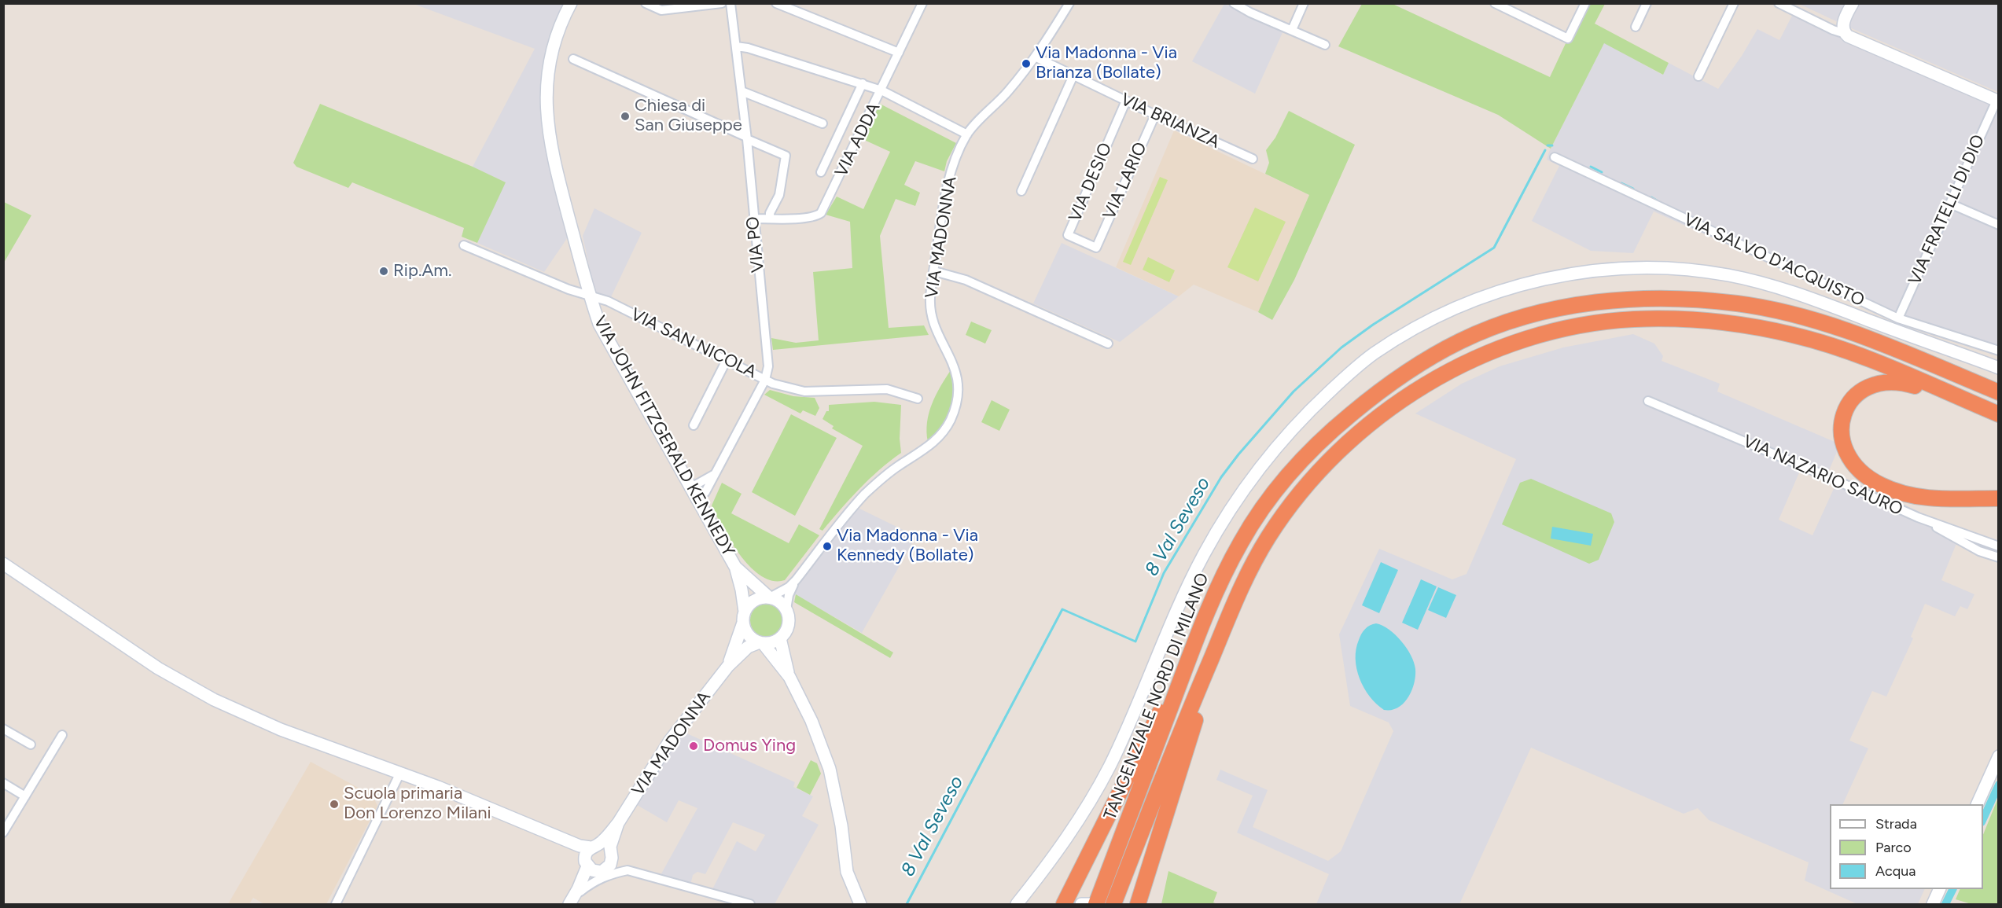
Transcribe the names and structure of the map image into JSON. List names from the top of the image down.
{
  "streets": {
    "highway": ["TANGENZIALE NORD DI MILANO"],
    "street": [
      "VIA BRIANZA",
      "VIA ADDA",
      "VIA LARIO",
      "VIA DESIO",
      "VIA FRATELLI DI DIO",
      "VIA MADONNA",
      "VIA PO",
      "VIA SALVO D'ACQUISTO",
      "VIA SAN NICOLA",
      "VIA JOHN FITZGERALD KENNEDY",
      "VIA NAZARIO SAURO"
    ]
  },
  "crossings": [
    ["VIA BRIANZA", "VIA LARIO"],
    ["VIA BRIANZA", "VIA DESIO"],
    ["VIA BRIANZA", "VIA MADONNA"],
    ["VIA ADDA", "VIA PO"],
    ["VIA LARIO", "VIA DESIO"],
    ["VIA FRATELLI DI DIO", "VIA SALVO D'ACQUISTO"],
    ["VIA MADONNA", "VIA JOHN FITZGERALD KENNEDY"],
    ["VIA PO", "VIA SAN NICOLA"],
    ["VIA PO", "VIA JOHN FITZGERALD KENNEDY"],
    ["VIA SAN NICOLA", "VIA JOHN FITZGERALD KENNEDY"]
  ],
  "water": ["8 Val Seveso"],
  "places": [
    "Via Madonna - Via Brianza (Bollate)",
    "Chiesa di San Giuseppe",
    "Rip.Am.",
    "Via Madonna - Via Kennedy (Bollate)",
    "Domus Ying",
    "Scuola primaria Don Lorenzo Milani"
  ],
  "legend": ["Strada", "Parco", "Acqua"]
}
